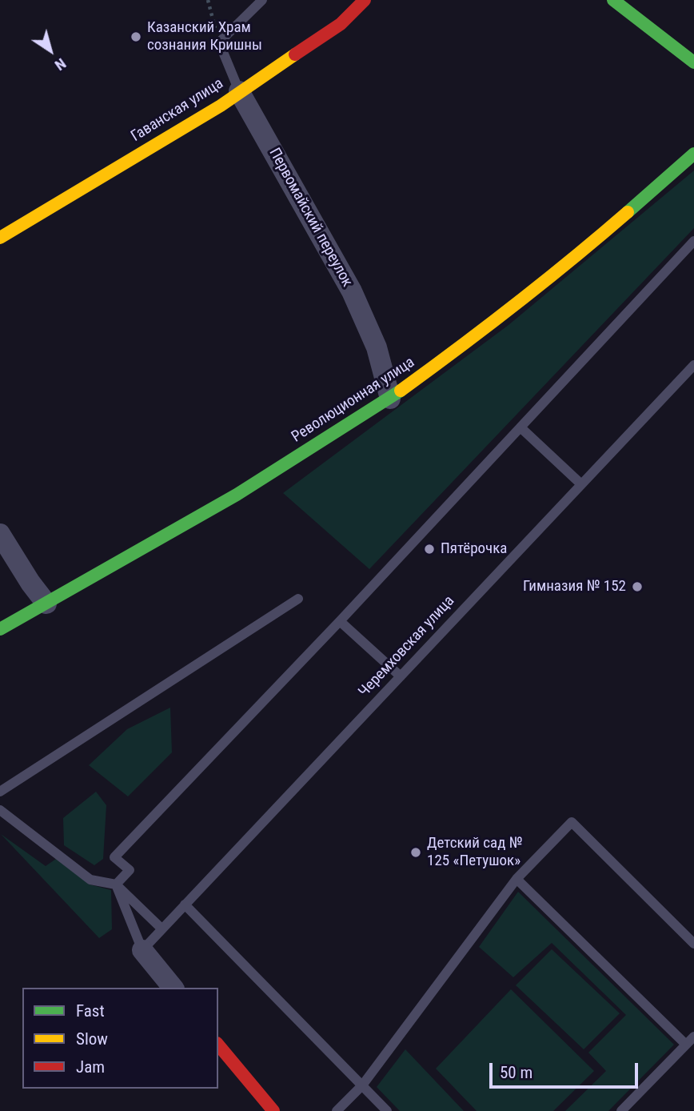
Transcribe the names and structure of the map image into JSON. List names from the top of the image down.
{
  "streets": {
    "street": ["Гаванская улица", "Первомайский переулок", "Революционная улица"],
    "lane": ["Черемховская улица"]
  },
  "crossings": [
    ["Гаванская улица", "Первомайский переулок"],
    ["Первомайский переулок", "Революционная улица"]
  ],
  "places": [
    "Казанский Храм сознания Кришны",
    "Пятёрочка",
    "Гимназия № 152",
    "Детский сад № 125 «Петушок»"
  ],
  "legend": ["Fast", "Slow", "Jam"],
  "scale_bar": "50 m",
  "north": "bottom right"
}
